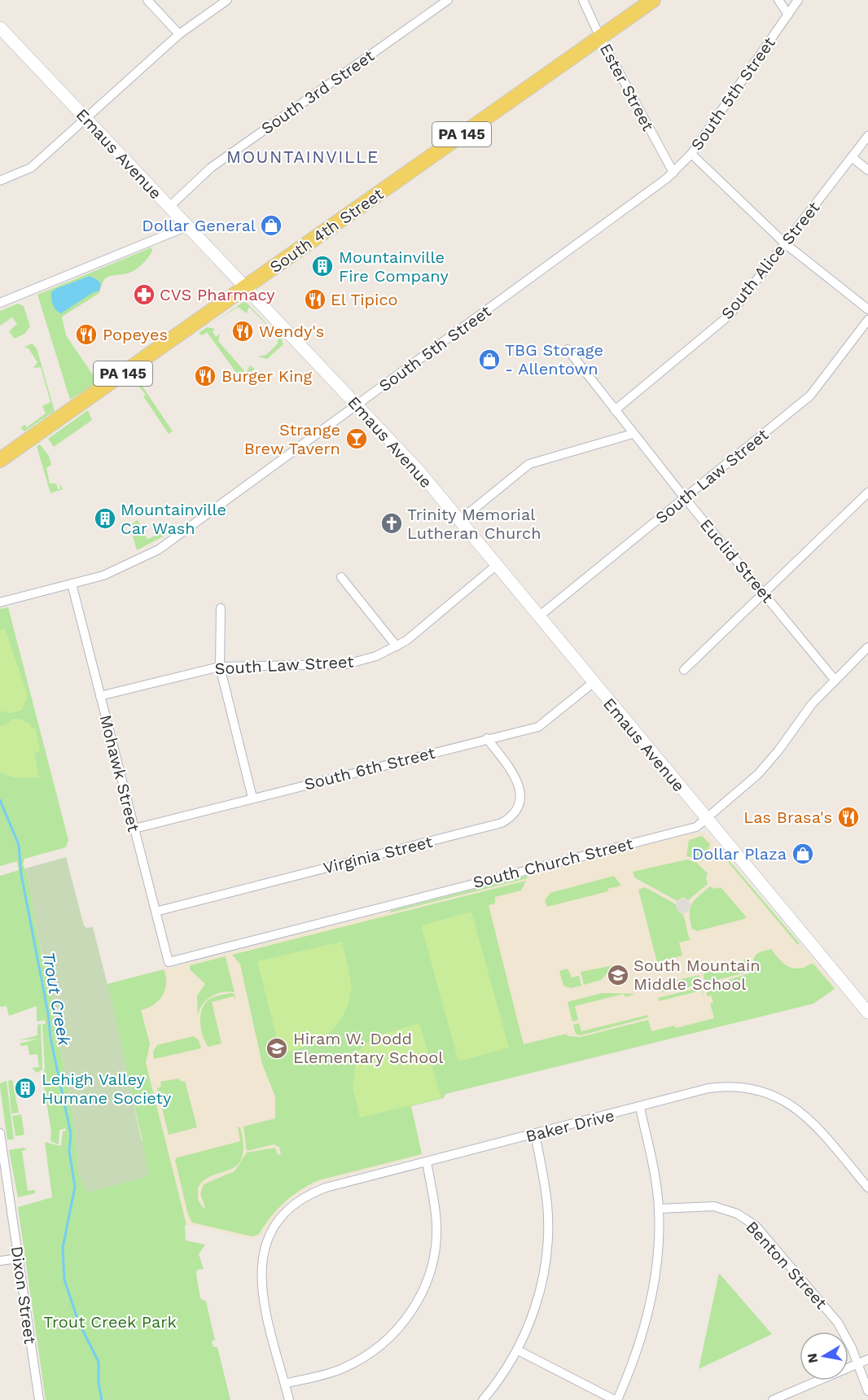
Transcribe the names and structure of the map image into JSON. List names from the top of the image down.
{
  "streets": {
    "main road": ["PA 145", "Emaus Avenue", "South 4th Street"],
    "street": [
      "Ester Street",
      "South 3rd Street",
      "South 5th Street",
      "South Alice Street",
      "South Law Street",
      "Euclid Street",
      "South 6th Street",
      "Mohawk Street",
      "Virginia Street",
      "South Church Street",
      "Baker Drive",
      "Benton Street",
      "Dixon Street"
    ]
  },
  "crossings": [
    ["Ester Street", "South 5th Street"],
    ["Ester Street", "South 4th Street"],
    ["South 3rd Street", "Emaus Avenue"],
    ["South 5th Street", "Emaus Avenue"],
    ["South 5th Street", "Mohawk Street"],
    ["Emaus Avenue", "South 4th Street"],
    ["Emaus Avenue", "South Law Street"],
    ["Emaus Avenue", "South 6th Street"],
    ["Emaus Avenue", "South Church Street"],
    ["South Alice Street", "Euclid Street"],
    ["South Law Street", "Euclid Street"],
    ["South Law Street", "Mohawk Street"],
    ["Euclid Street", "South Church Street"],
    ["South 6th Street", "Mohawk Street"],
    ["South 6th Street", "Virginia Street"],
    ["Mohawk Street", "Virginia Street"],
    ["Mohawk Street", "South Church Street"]
  ],
  "districts": ["MOUNTAINVILLE"],
  "water": ["Trout Creek"],
  "parks": ["Trout Creek Park"],
  "places": {
    "shop": ["Dollar General", "TBG Storage - Allentown", "Dollar Plaza"],
    "building": ["Mountainville Fire Company", "Mountainville Car Wash", "Lehigh Valley Humane Society"],
    "pharmacy": ["CVS Pharmacy"],
    "restaurant": [
      "El Tipico",
      "Wendy's",
      "Popeyes",
      "Burger King",
      "Las Brasa's"
    ],
    "bar": ["Strange Brew Tavern"],
    "church": ["Trinity Memorial Lutheran Church"],
    "school or university": ["South Mountain Middle School", "Hiram W. Dodd Elementary School"]
  },
  "north": "left"
}
